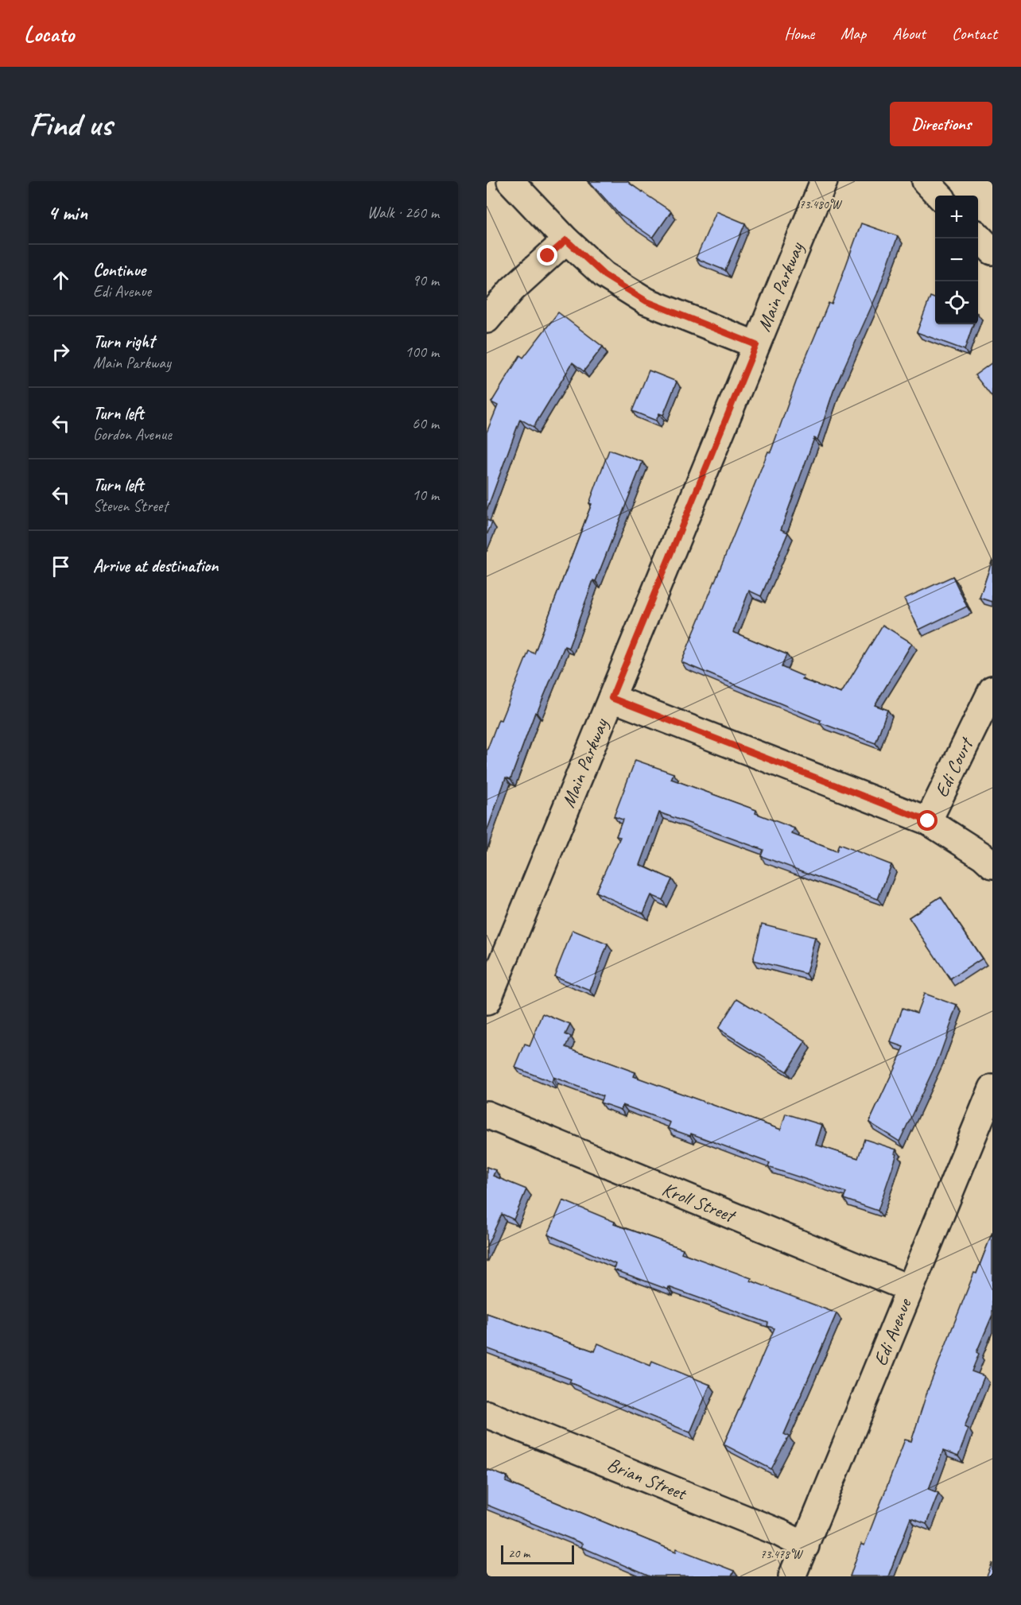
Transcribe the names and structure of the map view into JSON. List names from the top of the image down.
{
  "streets": {
    "street": [
      "Main Parkway",
      "Edi Court",
      "Kroll Street",
      "Edi Avenue",
      "Brian Street"
    ]
  },
  "crossings": [
    ["Kroll Street", "Edi Avenue"],
    ["Edi Avenue", "Brian Street"]
  ],
  "scale_bar": "20 m",
  "page": {
    "header": "Locato",
    "nav": [
      "Home",
      "Map",
      "About",
      "Contact"
    ],
    "buttons": "Directions",
    "title": "Find us",
    "heading": ["4 min", "Walk · 260 m"],
    "map_buttons": ["+", "−"],
    "list": [
      ["Continue", "Edi Avenue", "90 m"],
      ["Turn right", "Main Parkway", "100 m"],
      ["Turn left", "Gordon Avenue", "60 m"],
      ["Turn left", "Steven Street", "10 m"],
      "Arrive at destination"
    ],
    "scale": "20 m"
  },
  "coordinates": ["73.480°W", "73.478°W"]
}
